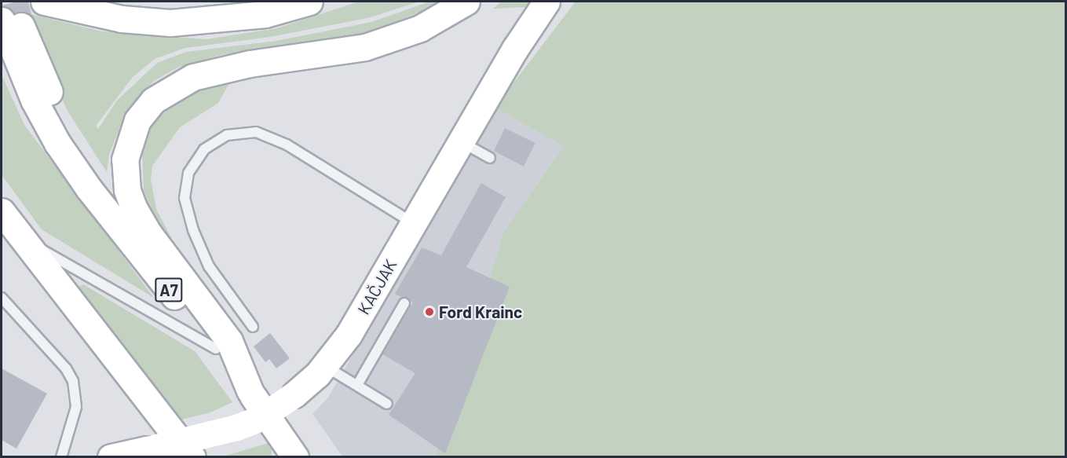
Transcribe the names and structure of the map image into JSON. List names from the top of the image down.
{
  "streets": {
    "main road": ["KAČJAK", "A7"]
  },
  "places": ["Ford Krainc"]
}
